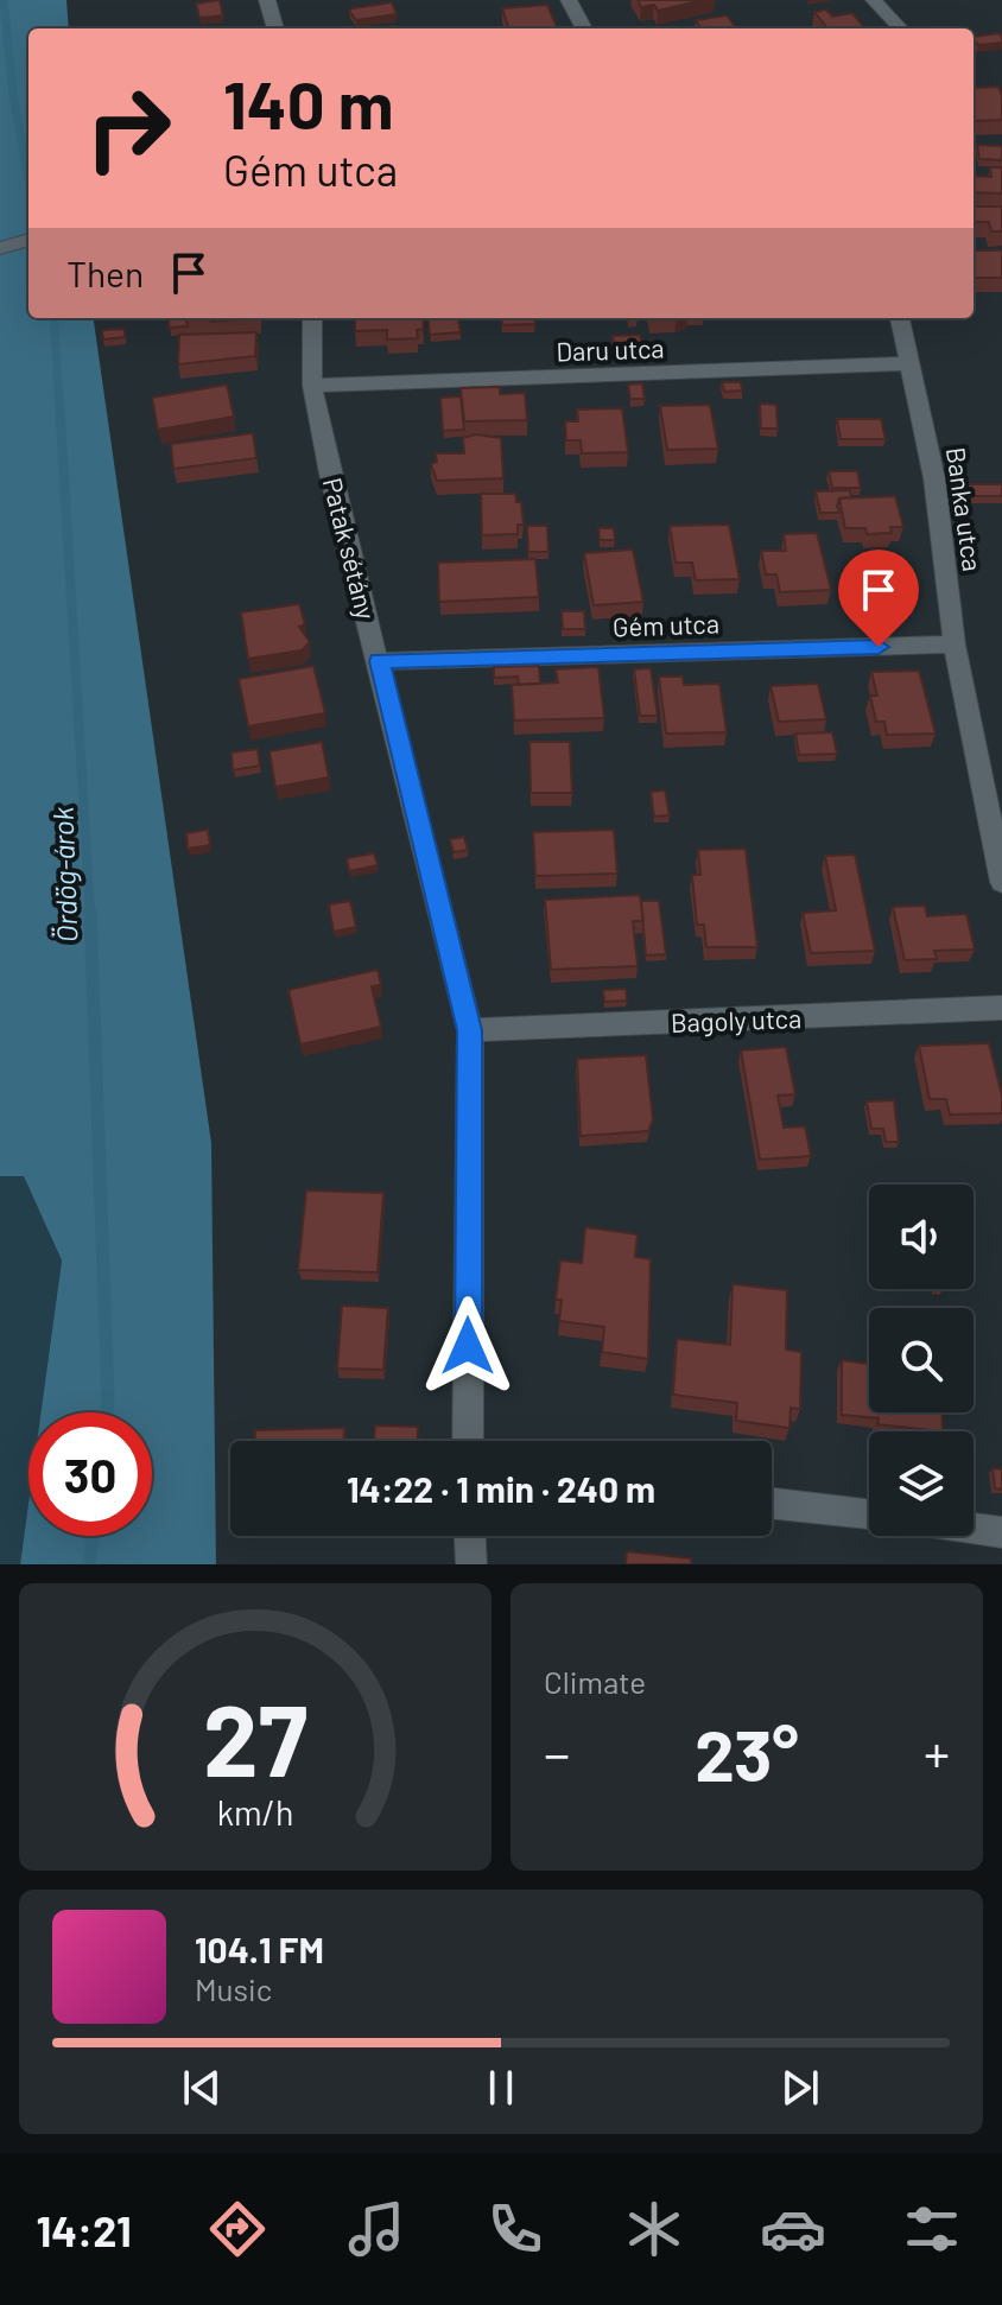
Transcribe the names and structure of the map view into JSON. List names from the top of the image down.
{
  "streets": {
    "street": [
      "Daru utca",
      "Banka utca",
      "Patak sétány",
      "Gém utca",
      "Bagoly utca"
    ]
  },
  "crossings": [
    ["Daru utca", "Banka utca"],
    ["Daru utca", "Patak sétány"],
    ["Banka utca", "Gém utca"],
    ["Patak sétány", "Gém utca"],
    ["Patak sétány", "Bagoly utca"]
  ],
  "water": ["Ördög-árok"],
  "page": {
    "turn": ["140 m", "Gém utca"],
    "then": "Then",
    "limit": "30",
    "trip": "14:22 · 1 min · 240 m",
    "tile": "Climate",
    "heat": ["−", "23°", "+"],
    "song": ["104.1 FM", "Music"],
    "tabs": "14:21",
    "gauge": ["27", "km/h"]
  }
}
